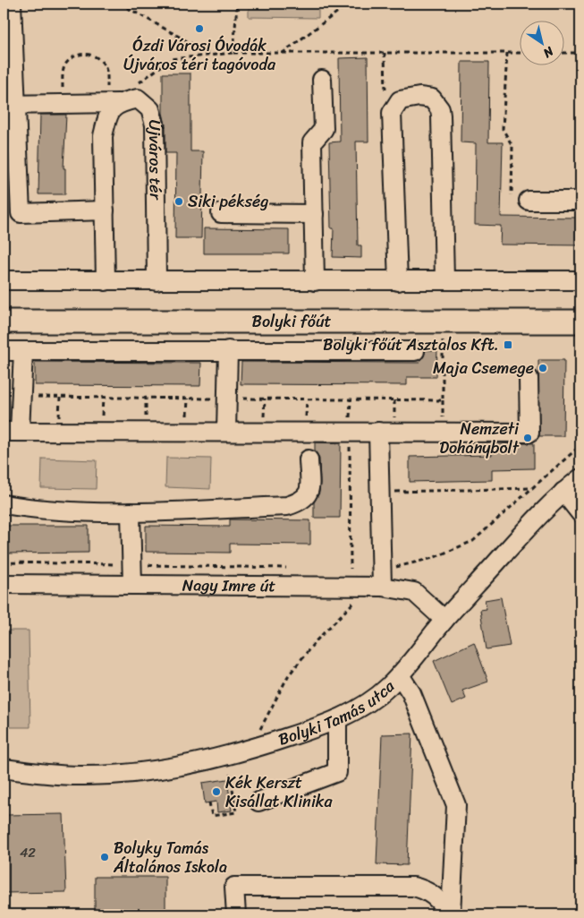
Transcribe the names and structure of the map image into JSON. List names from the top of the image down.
{
  "streets": {
    "main road": ["Bolyki főút"],
    "street": ["Újváros tér", "Nagy Imre út", "Bolyki Tamás utca"]
  },
  "crossings": [
    ["Nagy Imre út", "Bolyki Tamás utca"]
  ],
  "places": {
    "other": [
      "Ózdi Városi Óvodák Újváros téri tagóvoda",
      "Siki pékség",
      "Maja Csemege",
      "Nemzeti Dohánybolt",
      "Kék Kerszt Kisállat Klinika",
      "Bolyky Tamás Általános Iskola"
    ],
    "transit": ["Bolyki főút Asztalos Kft."]
  },
  "house_numbers": ["42"],
  "north": "bottom right"
}
